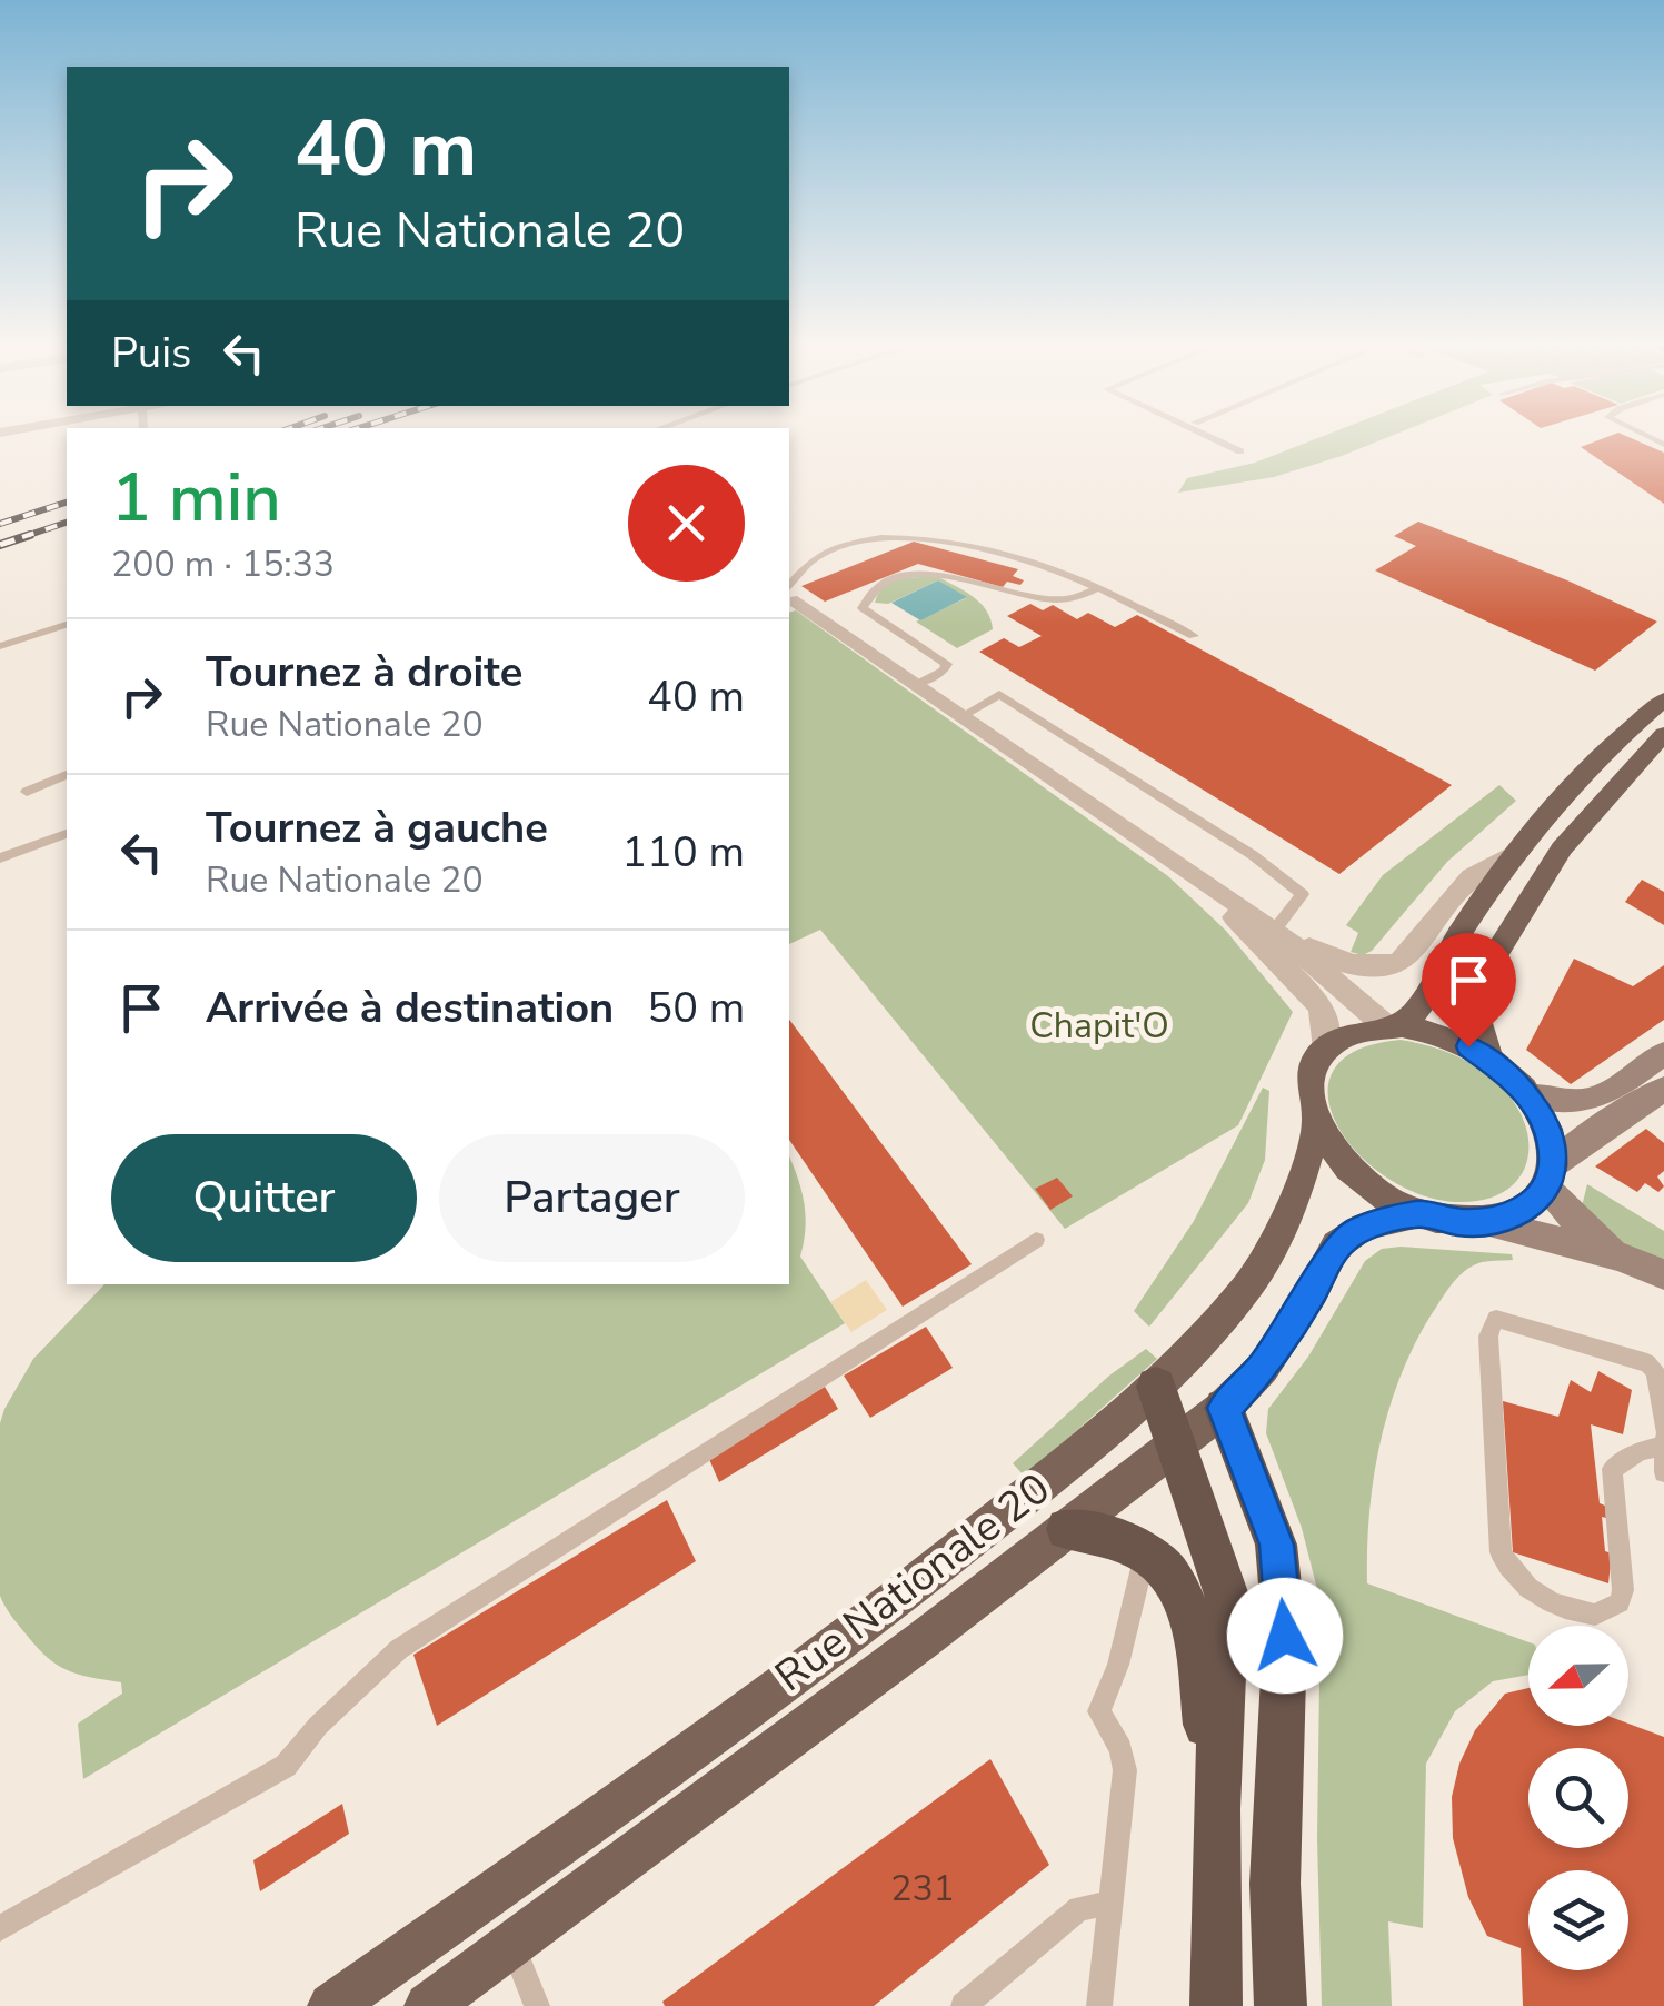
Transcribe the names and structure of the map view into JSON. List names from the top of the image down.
{
  "streets": {
    "main road": ["Rue Nationale 20"]
  },
  "parks": ["Chapit'O"],
  "house_numbers": ["231"],
  "north": "left",
  "page": {
    "turn": ["40 m", "Rue Nationale 20"],
    "then": "Puis",
    "heading": ["1 min", "200 m · 15:33"],
    "list": [
      {
        "name": "Tournez à droite",
        "note": "Rue Nationale 20",
        "value": "40 m"
      },
      {
        "name": "Tournez à gauche",
        "note": "Rue Nationale 20",
        "value": "110 m"
      },
      {
        "name": "Arrivée à destination",
        "value": "50 m"
      }
    ],
    "buttons": ["Quitter", "Partager"]
  }
}
